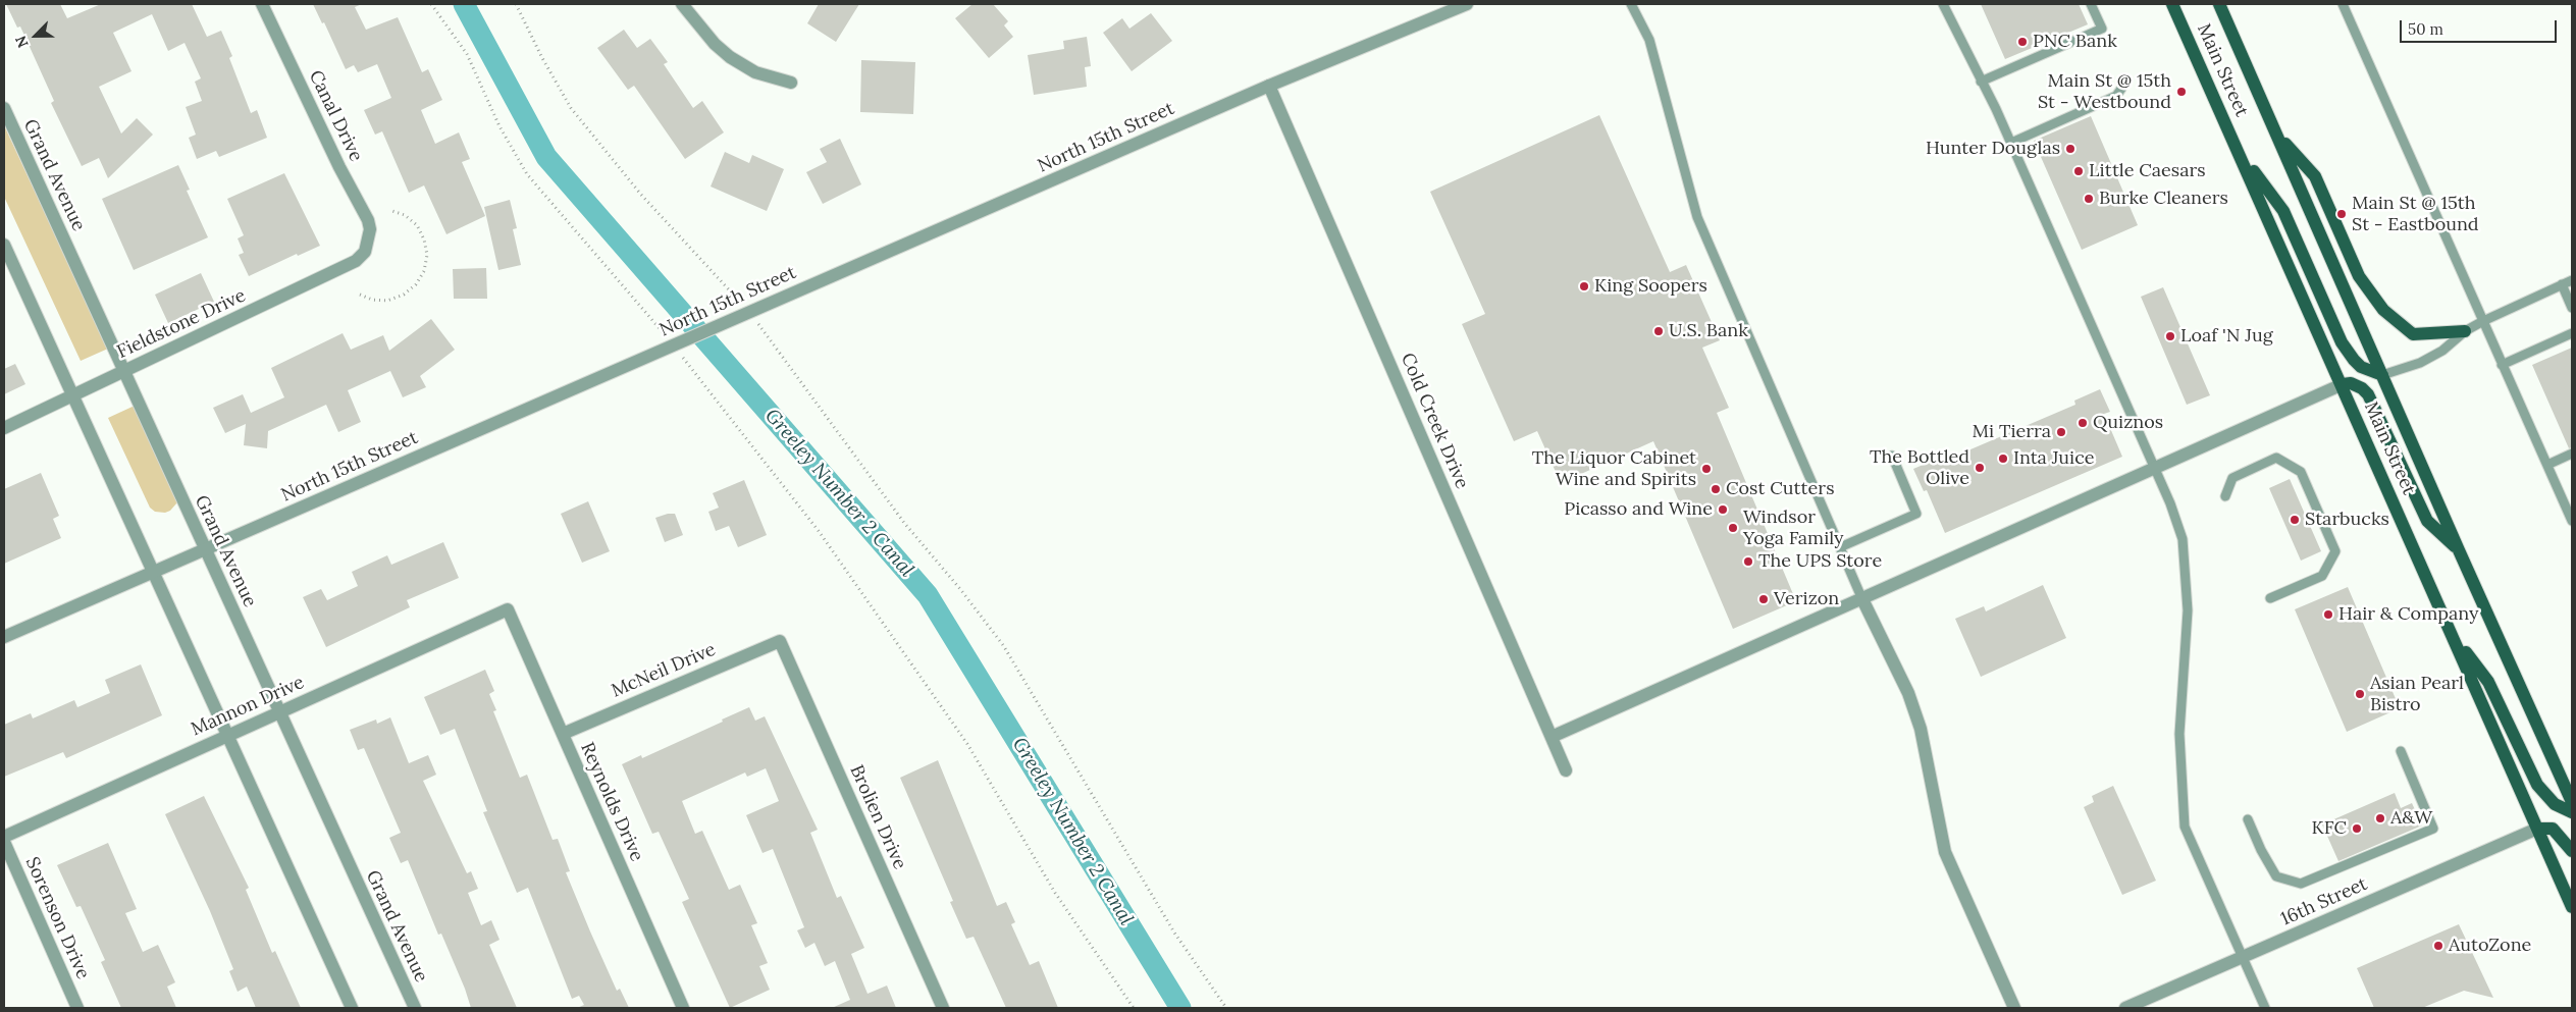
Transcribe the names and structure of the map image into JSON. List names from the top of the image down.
{
  "streets": {
    "main road": ["Main Street"],
    "street": [
      "Canal Drive",
      "North 15th Street",
      "Grand Avenue",
      "Fieldstone Drive",
      "Cold Creek Drive",
      "McNeil Drive",
      "Mannon Drive",
      "Reynolds Drive",
      "Brolien Drive",
      "16th Street",
      "Sorenson Drive"
    ]
  },
  "crossings": [
    ["Main Street", "16th Street"],
    ["Canal Drive", "Fieldstone Drive"],
    ["North 15th Street", "Grand Avenue"],
    ["North 15th Street", "Cold Creek Drive"],
    ["Grand Avenue", "Fieldstone Drive"],
    ["Grand Avenue", "Mannon Drive"],
    ["McNeil Drive", "Reynolds Drive"],
    ["McNeil Drive", "Brolien Drive"],
    ["Mannon Drive", "Reynolds Drive"]
  ],
  "water": ["Greeley Number 2 Canal"],
  "places": [
    "PNC Bank",
    "Main St @ 15th St - Westbound",
    "Hunter Douglas",
    "Little Caesars",
    "Burke Cleaners",
    "Main St @ 15th St - Eastbound",
    "King Soopers",
    "U.S. Bank",
    "Loaf 'N Jug",
    "Quiznos",
    "Mi Tierra",
    "Inta Juice",
    "The Bottled Olive",
    "The Liquor Cabinet Wine and Spirits",
    "Cost Cutters",
    "Picasso and Wine",
    "Starbucks",
    "Windsor Yoga Family",
    "The UPS Store",
    "Verizon",
    "Hair & Company",
    "Asian Pearl Bistro",
    "A&W",
    "KFC",
    "AutoZone"
  ],
  "scale_bar": "50 m",
  "north": "bottom left"
}
